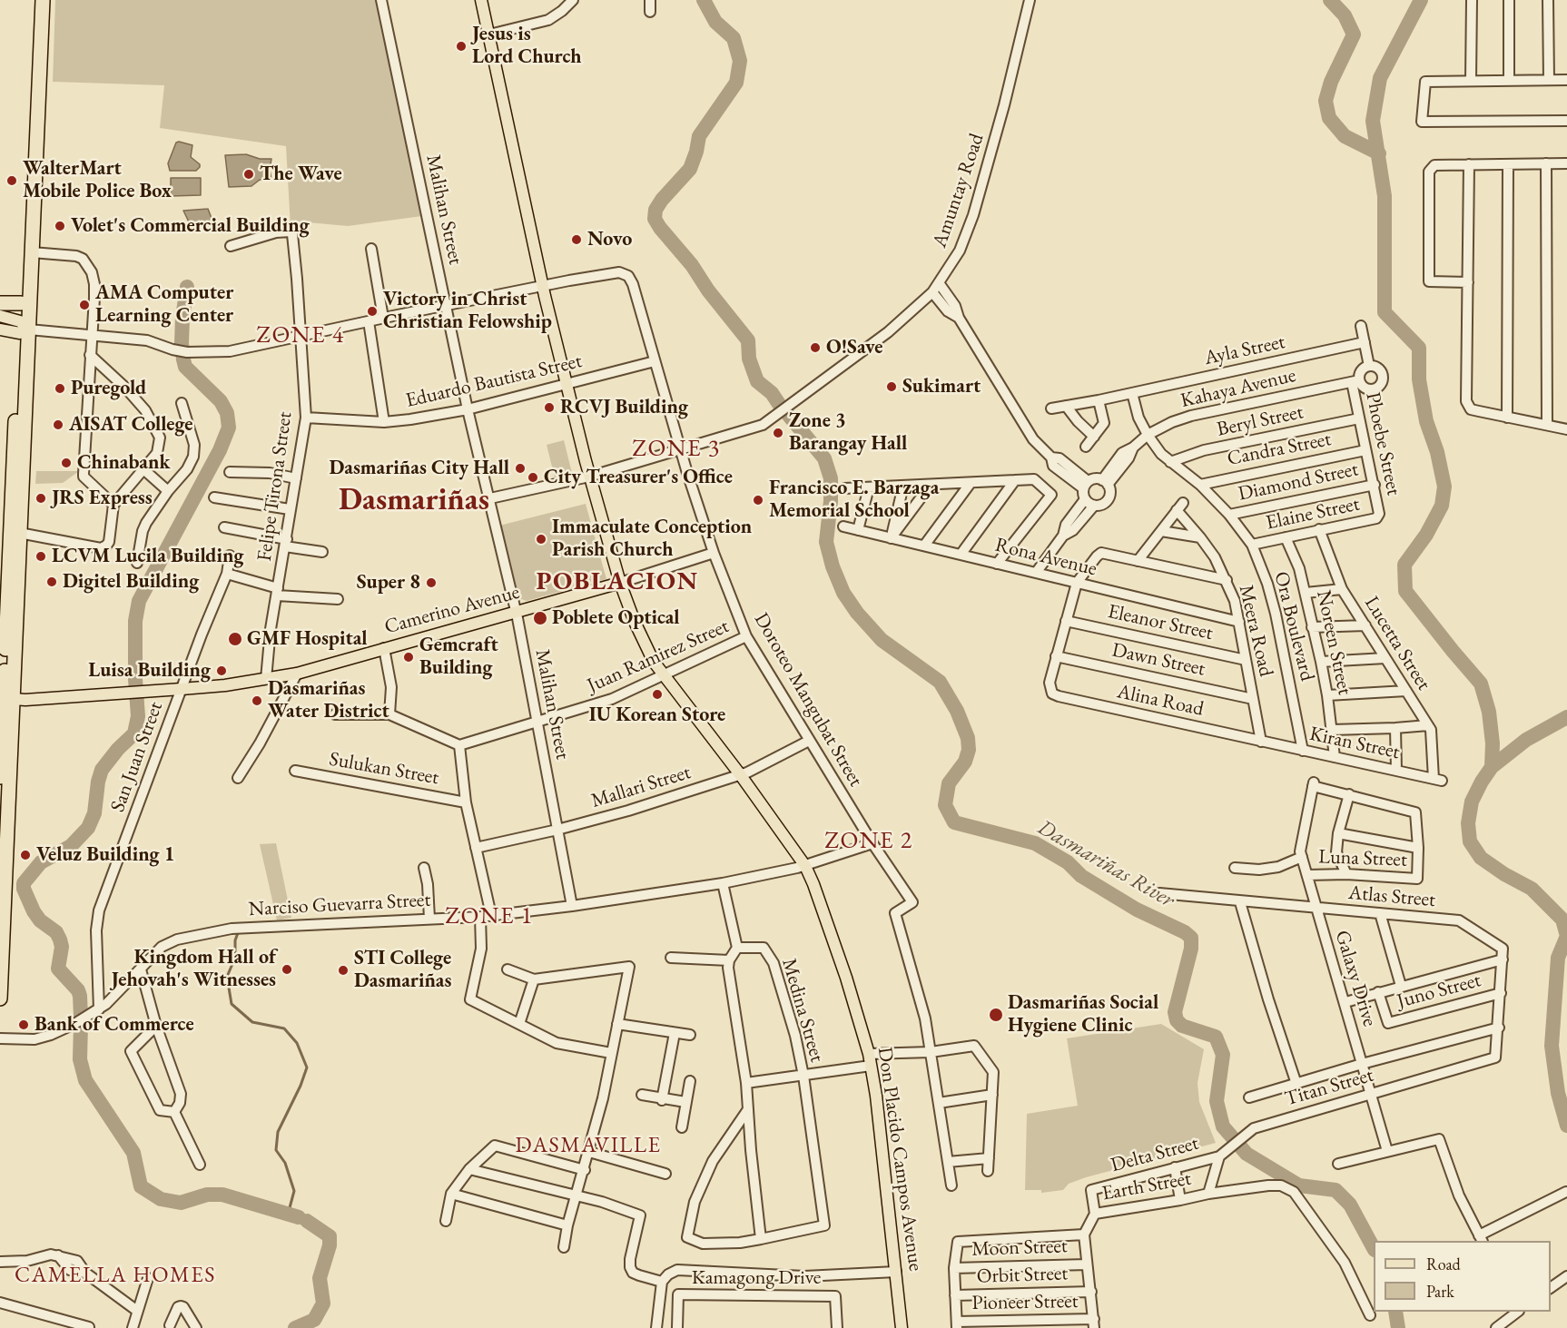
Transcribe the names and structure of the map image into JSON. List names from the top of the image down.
{
  "streets": {
    "main road": ["Camerino Avenue", "Don Placido Campos Avenue"],
    "street": [
      "Amuntay Road",
      "Malihan Street",
      "Ayla Street",
      "Eduardo Bautista Street",
      "Kahaya Avenue",
      "Beryl Street",
      "Phoebe Street",
      "Candra Street",
      "Diamond Street",
      "Felipe Tirona Street",
      "Elaine Street",
      "Rona Avenue",
      "Eleanor Street",
      "Ora Boulevard",
      "Meera Road",
      "Noreen Street",
      "Lucetta Street",
      "Juan Ramirez Street",
      "Dawn Street",
      "Doroteo Mangubat Street",
      "Alina Road",
      "Kiran Street",
      "San Juan Street",
      "Sulukan Street",
      "Mallari Street",
      "Luna Street",
      "Atlas Street",
      "Narciso Guevarra Street",
      "Galaxy Drive",
      "Juno Street",
      "Medina Street",
      "Titan Street",
      "Delta Street",
      "Earth Street",
      "Moon Street",
      "Orbit Street",
      "Kamagong Drive",
      "Pioneer Street"
    ]
  },
  "crossings": [
    ["Amuntay Road", "Malihan Street"],
    ["Amuntay Road", "Doroteo Mangubat Street"],
    ["Amuntay Road", "Don Placido Campos Avenue"],
    ["Malihan Street", "Eduardo Bautista Street"],
    ["Malihan Street", "Camerino Avenue"],
    ["Malihan Street", "Juan Ramirez Street"],
    ["Malihan Street", "Mallari Street"],
    ["Malihan Street", "Narciso Guevarra Street"],
    ["Ayla Street", "Ora Boulevard"],
    ["Eduardo Bautista Street", "Felipe Tirona Street"],
    ["Eduardo Bautista Street", "Doroteo Mangubat Street"],
    ["Eduardo Bautista Street", "Don Placido Campos Avenue"],
    ["Kahaya Avenue", "Phoebe Street"],
    ["Kahaya Avenue", "Ora Boulevard"],
    ["Beryl Street", "Phoebe Street"],
    ["Beryl Street", "Ora Boulevard"],
    ["Phoebe Street", "Candra Street"],
    ["Phoebe Street", "Diamond Street"],
    ["Phoebe Street", "Elaine Street"],
    ["Candra Street", "Ora Boulevard"],
    ["Diamond Street", "Ora Boulevard"],
    ["Felipe Tirona Street", "Camerino Avenue"],
    ["Elaine Street", "Ora Boulevard"],
    ["Elaine Street", "Noreen Street"],
    ["Elaine Street", "Lucetta Street"],
    ["Rona Avenue", "Meera Road"],
    ["Camerino Avenue", "Doroteo Mangubat Street"],
    ["Camerino Avenue", "San Juan Street"],
    ["Camerino Avenue", "Don Placido Campos Avenue"],
    ["Eleanor Street", "Meera Road"],
    ["Ora Boulevard", "Kiran Street"],
    ["Meera Road", "Dawn Street"],
    ["Meera Road", "Alina Road"],
    ["Meera Road", "Kiran Street"],
    ["Noreen Street", "Kiran Street"],
    ["Lucetta Street", "Kiran Street"],
    ["Juan Ramirez Street", "Doroteo Mangubat Street"],
    ["Juan Ramirez Street", "Don Placido Campos Avenue"],
    ["Dawn Street", "Alina Road"],
    ["Doroteo Mangubat Street", "Mallari Street"],
    ["Doroteo Mangubat Street", "Narciso Guevarra Street"],
    ["Doroteo Mangubat Street", "Medina Street"],
    ["Doroteo Mangubat Street", "Don Placido Campos Avenue"],
    ["Alina Road", "Kiran Street"],
    ["San Juan Street", "Narciso Guevarra Street"],
    ["Mallari Street", "Don Placido Campos Avenue"],
    ["Luna Street", "Galaxy Drive"],
    ["Atlas Street", "Galaxy Drive"],
    ["Narciso Guevarra Street", "Don Placido Campos Avenue"],
    ["Galaxy Drive", "Titan Street"],
    ["Medina Street", "Don Placido Campos Avenue"],
    ["Titan Street", "Delta Street"],
    ["Delta Street", "Earth Street"]
  ],
  "districts": [
    "ZONE 4",
    "ZONE 3",
    "Dasmariñas",
    "POBLACION",
    "ZONE 2",
    "ZONE 1",
    "DASMAVILLE",
    "CAMELLA HOMES"
  ],
  "water": ["Dasmariñas River"],
  "places": [
    "Jesus is Lord Church",
    "The Wave",
    "WalterMart Mobile Police Box",
    "Volet's Commercial Building",
    "Novo",
    "AMA Computer Learning Center",
    "Victory in Christ Christian Felowship",
    "O!Save",
    "Sukimart",
    "Puregold",
    "RCVJ Building",
    "AISAT College",
    "Zone 3 Barangay Hall",
    "Chinabank",
    "Dasmariñas City Hall",
    "City Treasurer's Office",
    "JRS Express",
    "Francisco E. Barzaga Memorial School",
    "Immaculate Conception Parish Church",
    "LCVM Lucila Building",
    "Digitel Building",
    "Super 8",
    "Poblete Optical",
    "GMF Hospital",
    "Gemcraft Building",
    "Luisa Building",
    "IU Korean Store",
    "Dasmariñas Water District",
    "Veluz Building 1",
    "Kingdom Hall of Jehovah's Witnesses",
    "STI College Dasmariñas",
    "Dasmariñas Social Hygiene Clinic",
    "Bank of Commerce"
  ],
  "legend": ["Road", "Park"]
}
